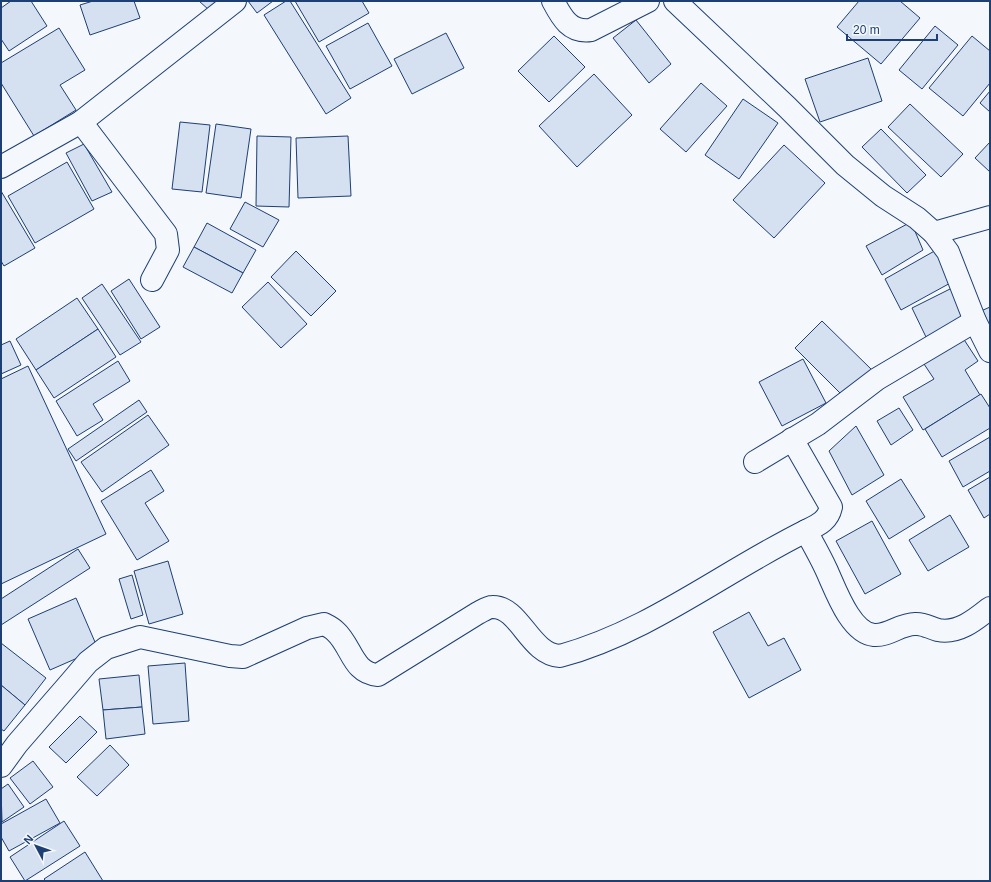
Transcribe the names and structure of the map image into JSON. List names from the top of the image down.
{
  "scale_bar": "20 m",
  "north": "top left"
}
